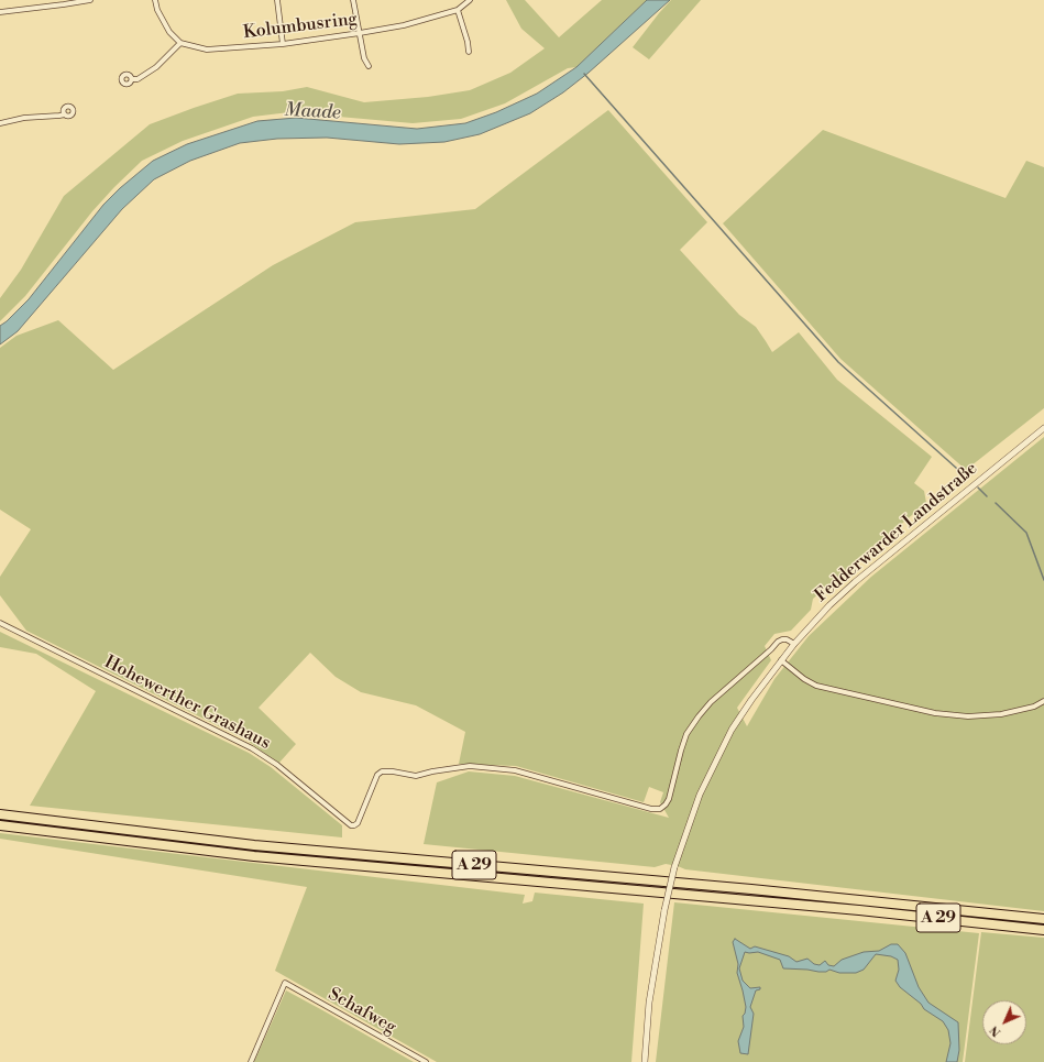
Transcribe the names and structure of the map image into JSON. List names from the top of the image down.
{
  "streets": {
    "highway": ["A 29"],
    "street": [
      "Kolumbusring",
      "Fedderwarder Landstraße",
      "Hohewerther Grashaus",
      "Schafweg"
    ]
  },
  "crossings": [
    ["Fedderwarder Landstraße", "Hohewerther Grashaus"]
  ],
  "water": ["Maade"],
  "north": "bottom left"
}
